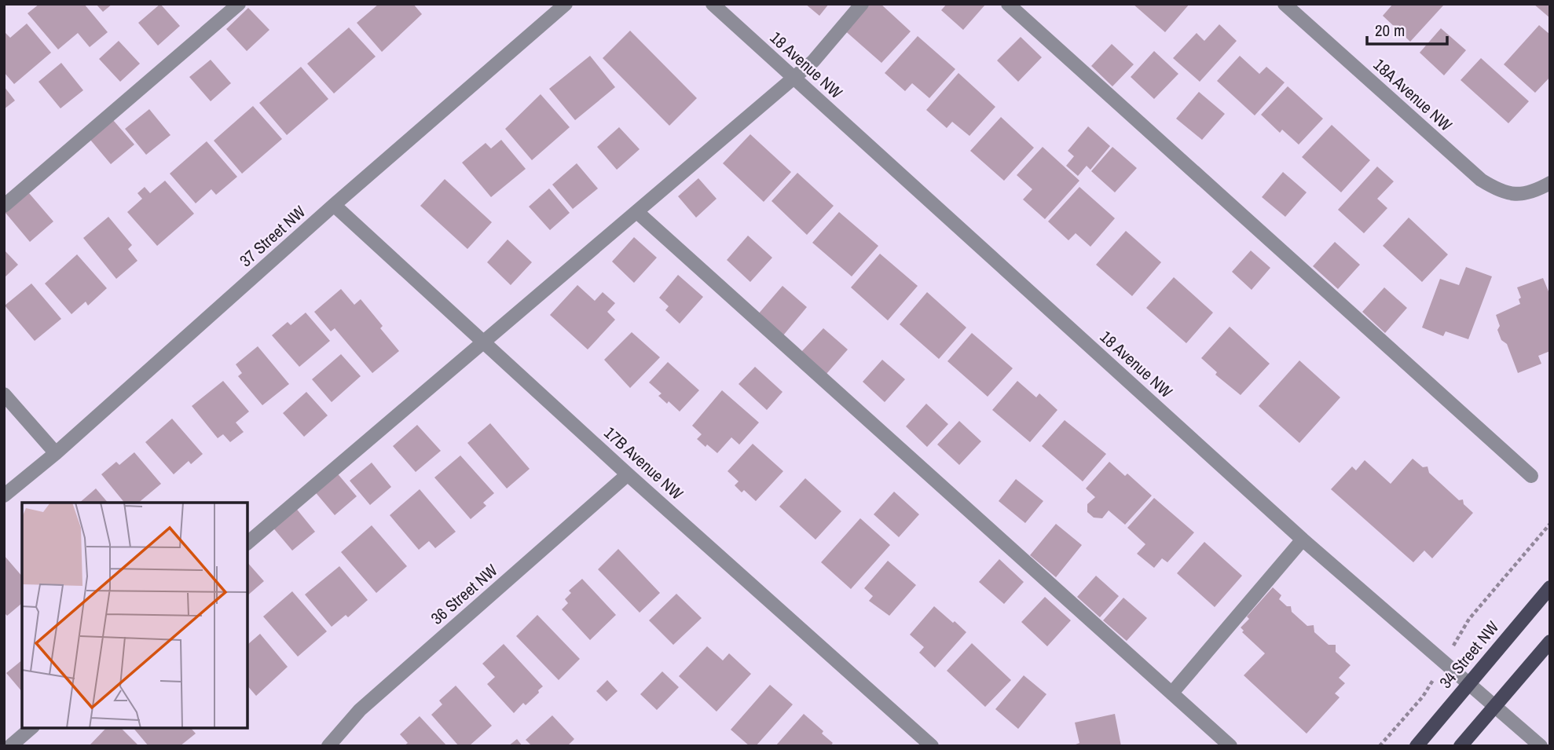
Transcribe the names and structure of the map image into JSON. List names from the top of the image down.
{
  "streets": {
    "main road": ["34 Street NW"],
    "street": [
      "18 Avenue NW",
      "18A Avenue NW",
      "37 Street NW",
      "17B Avenue NW",
      "36 Street NW"
    ]
  },
  "crossings": [
    ["18 Avenue NW", "34 Street NW"],
    ["37 Street NW", "17B Avenue NW"],
    ["17B Avenue NW", "36 Street NW"]
  ],
  "scale_bar": "20 m"
}
